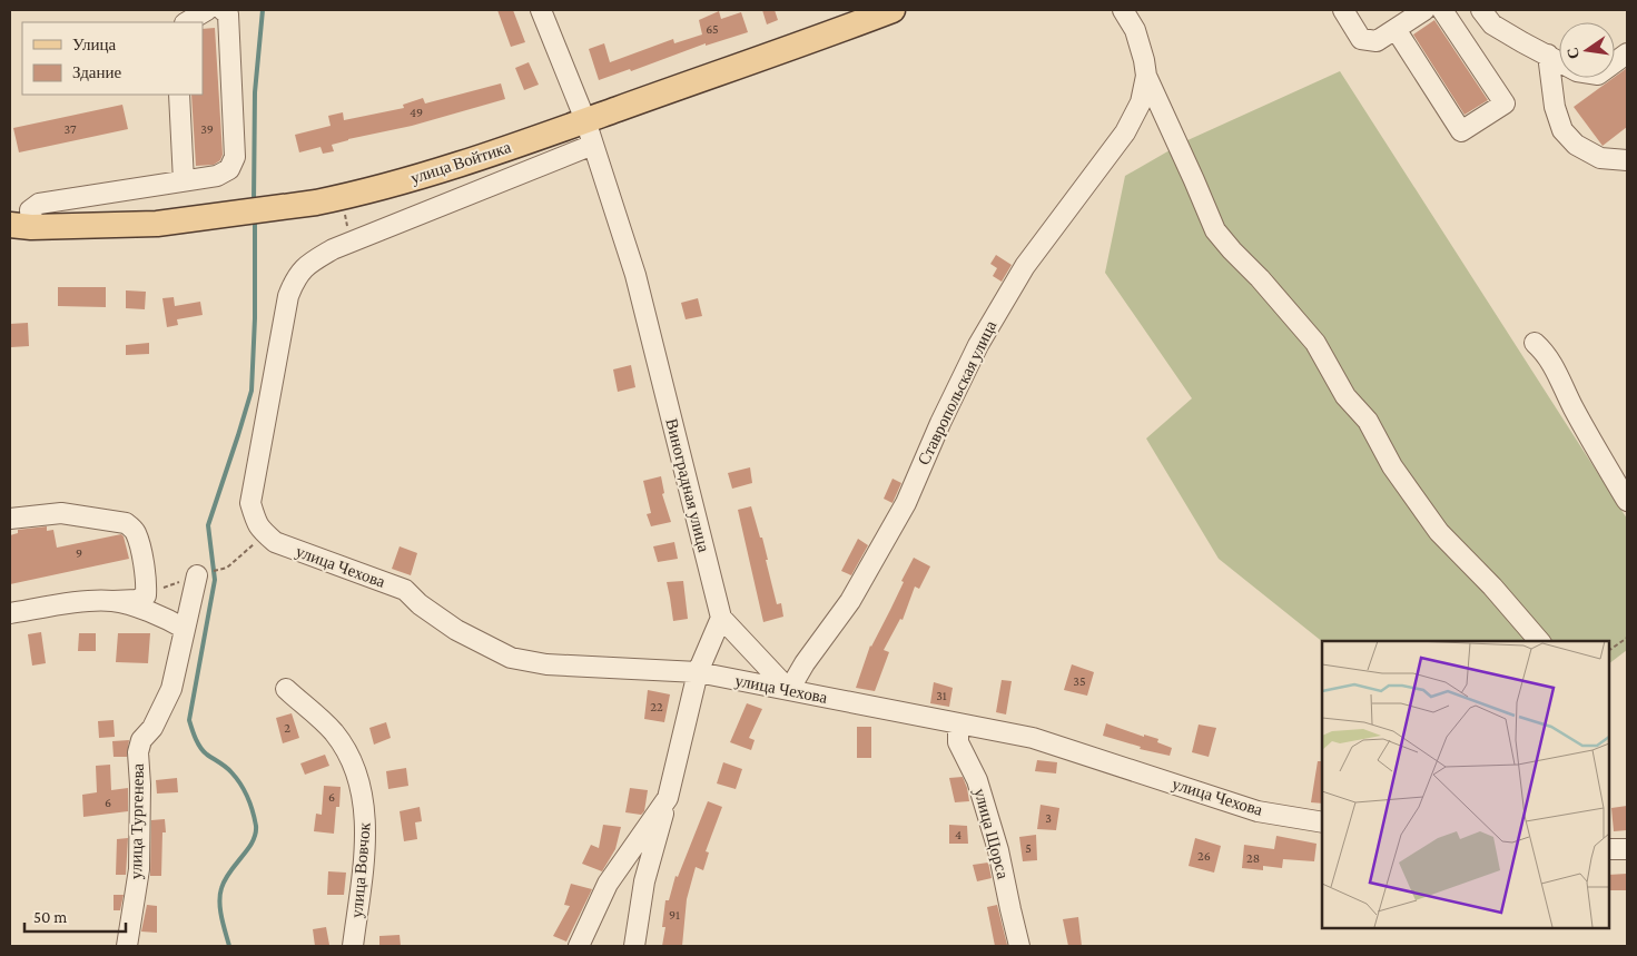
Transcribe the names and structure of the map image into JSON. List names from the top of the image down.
{
  "streets": {
    "main road": ["улица Войтика"],
    "street": [
      "Ставропольская улица",
      "Виноградная улица",
      "улица Чехова",
      "улица Тургенева",
      "улица Щорса",
      "улица Вовчок"
    ]
  },
  "crossings": [
    ["улица Войтика", "Виноградная улица"],
    ["Ставропольская улица", "улица Чехова"],
    ["улица Чехова", "улица Щорса"]
  ],
  "house_numbers": [
    "65",
    "49",
    "37",
    "39",
    "9",
    "35",
    "31",
    "22",
    "2",
    "6",
    "6",
    "3",
    "4",
    "5",
    "26",
    "28",
    "91"
  ],
  "legend": ["Улица", "Здание"],
  "scale_bar": "50 m",
  "north": "left"
}
